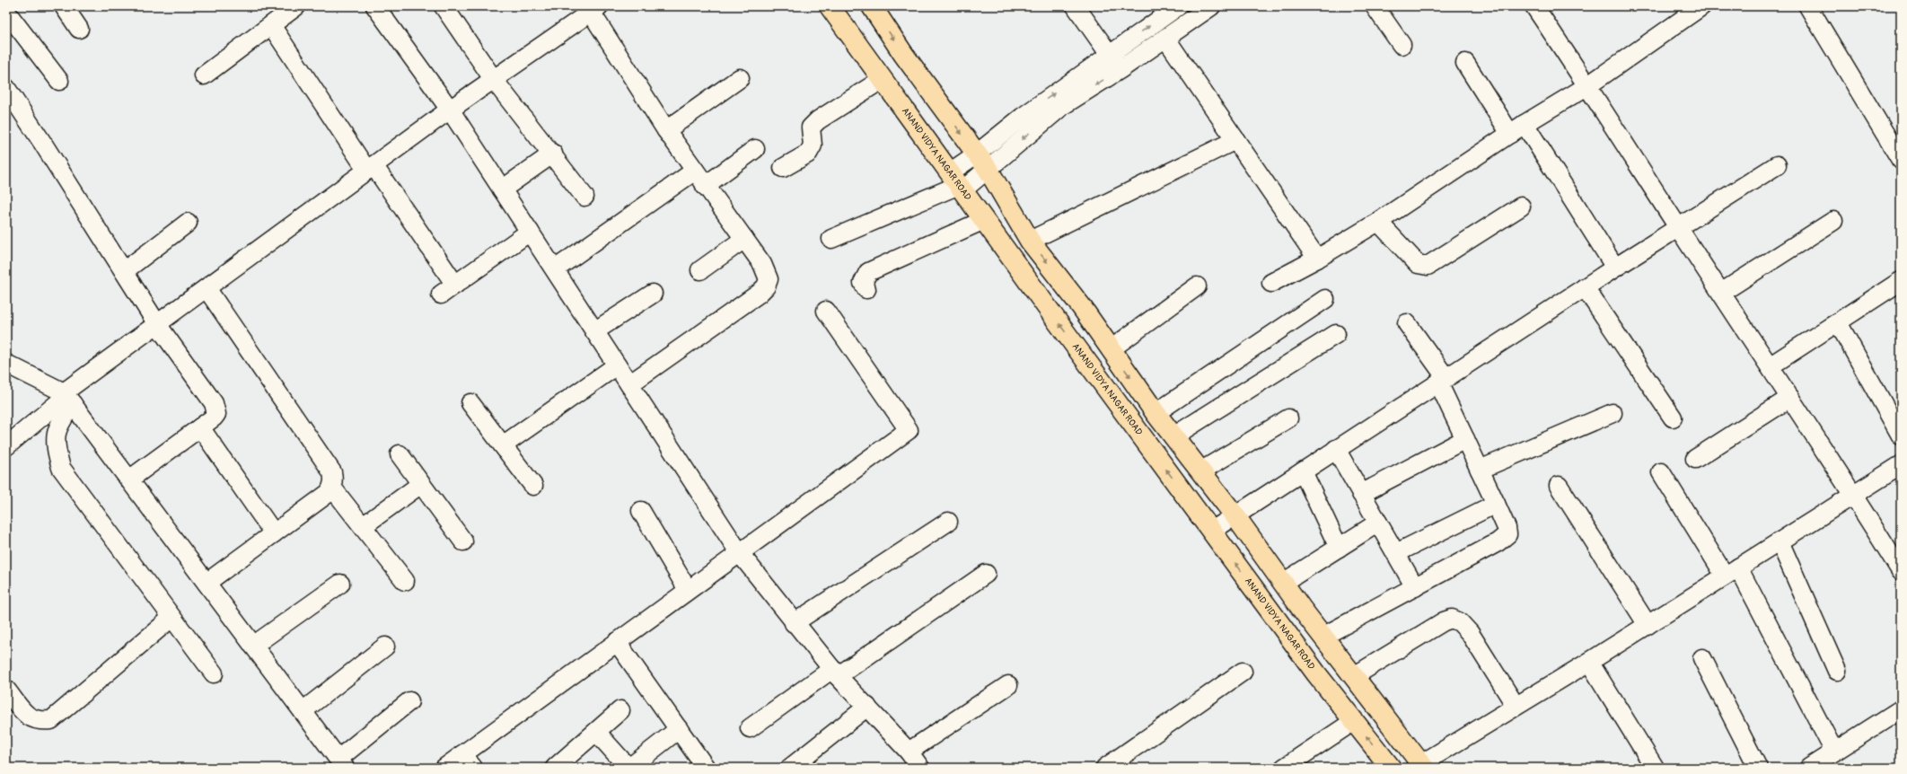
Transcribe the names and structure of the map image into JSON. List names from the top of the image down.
{
  "streets": {
    "main road": ["ANAND VIDYA NAGAR ROAD"]
  }
}
